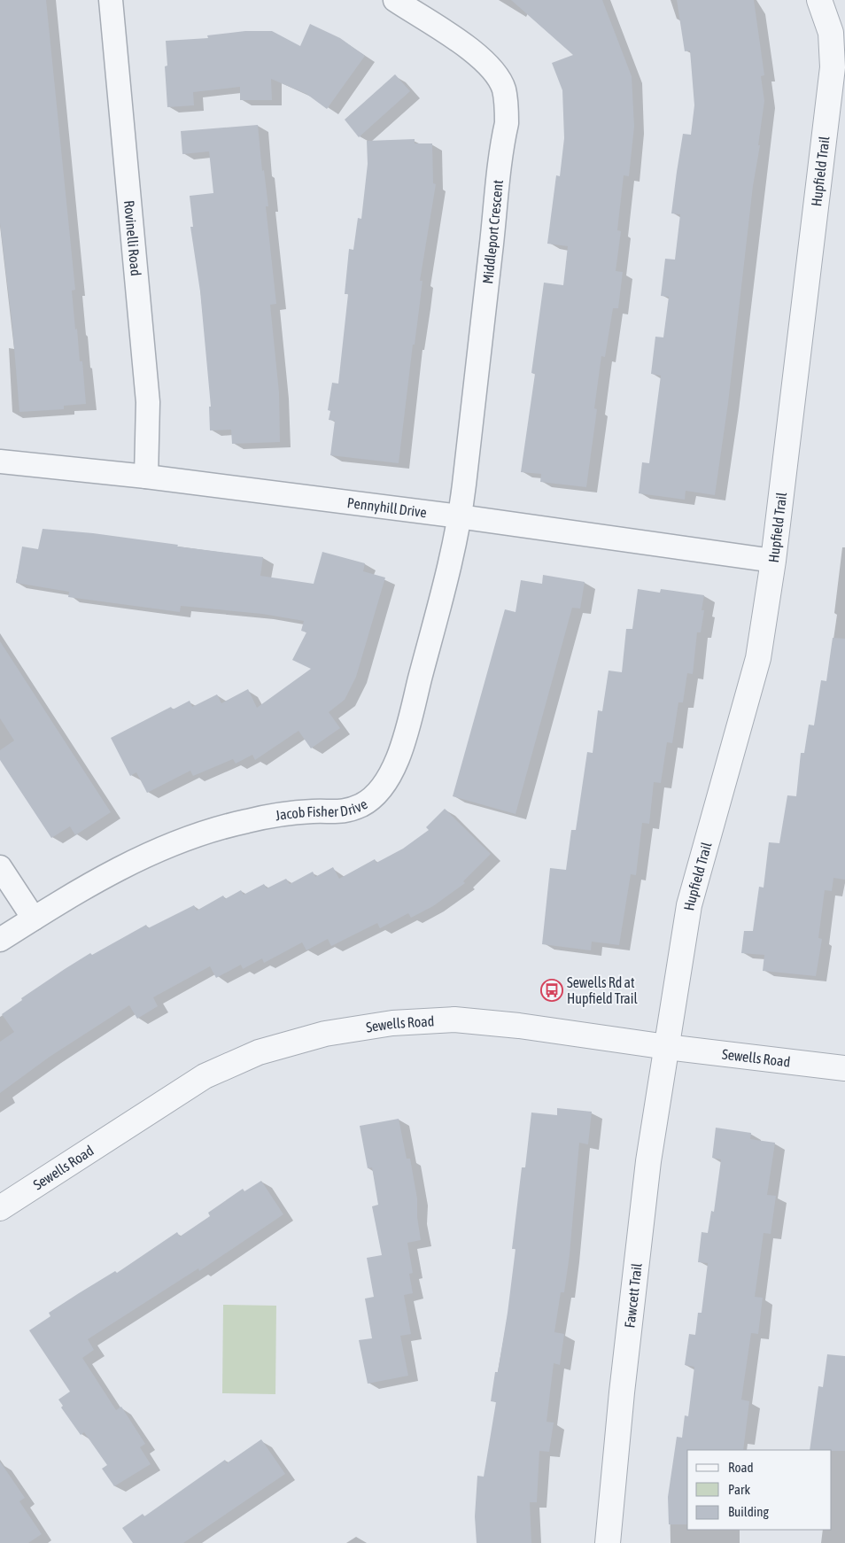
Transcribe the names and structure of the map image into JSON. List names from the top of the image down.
{
  "streets": {
    "street": [
      "Hupfield Trail",
      "Middleport Crescent",
      "Rovinelli Road",
      "Pennyhill Drive",
      "Jacob Fisher Drive",
      "Sewells Road",
      "Fawcett Trail"
    ]
  },
  "crossings": [
    ["Hupfield Trail", "Pennyhill Drive"],
    ["Hupfield Trail", "Sewells Road"],
    ["Hupfield Trail", "Fawcett Trail"],
    ["Middleport Crescent", "Pennyhill Drive"],
    ["Middleport Crescent", "Jacob Fisher Drive"],
    ["Rovinelli Road", "Pennyhill Drive"],
    ["Pennyhill Drive", "Jacob Fisher Drive"],
    ["Sewells Road", "Fawcett Trail"]
  ],
  "places": {
    "bus stop": ["Sewells Rd at Hupfield Trail"]
  },
  "legend": ["Road", "Park", "Building"]
}
